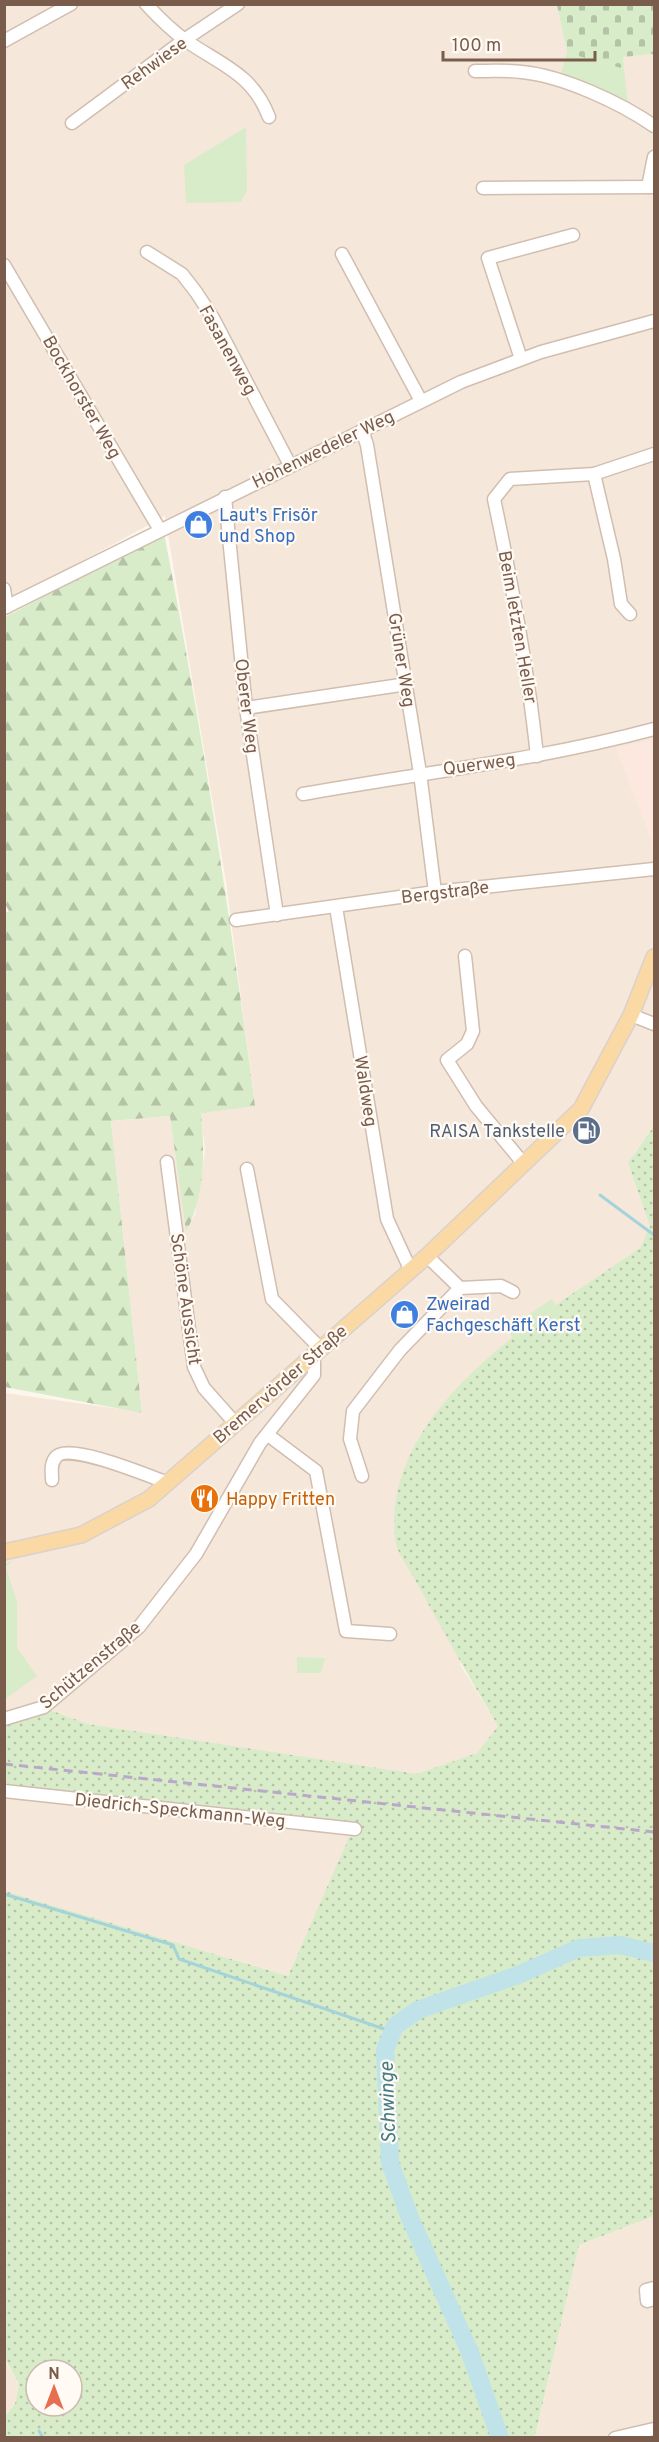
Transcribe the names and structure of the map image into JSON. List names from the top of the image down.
{
  "streets": {
    "main road": ["Bremervörder Straße"],
    "street": [
      "Rehwiese",
      "Fasanenweg",
      "Bockhorster Weg",
      "Hohenwedeler Weg",
      "Beim letzten Heller",
      "Grüner Weg",
      "Oberer Weg",
      "Querweg",
      "Bergstraße",
      "Waldweg",
      "Schöne Aussicht",
      "Schützenstraße",
      "Diedrich-Speckmann-Weg"
    ]
  },
  "crossings": [
    ["Fasanenweg", "Hohenwedeler Weg"],
    ["Bockhorster Weg", "Hohenwedeler Weg"],
    ["Hohenwedeler Weg", "Grüner Weg"],
    ["Hohenwedeler Weg", "Oberer Weg"],
    ["Beim letzten Heller", "Querweg"],
    ["Grüner Weg", "Querweg"],
    ["Grüner Weg", "Bergstraße"],
    ["Oberer Weg", "Bergstraße"],
    ["Bergstraße", "Waldweg"],
    ["Waldweg", "Bremervörder Straße"],
    ["Schöne Aussicht", "Bremervörder Straße"],
    ["Bremervörder Straße", "Schützenstraße"]
  ],
  "water": ["Schwinge"],
  "places": {
    "shop": ["Laut's Frisör und Shop", "Zweirad Fachgeschäft Kerst"],
    "fuel station": ["RAISA Tankstelle"],
    "restaurant": ["Happy Fritten"]
  },
  "scale_bar": "100 m",
  "north": "top"
}
